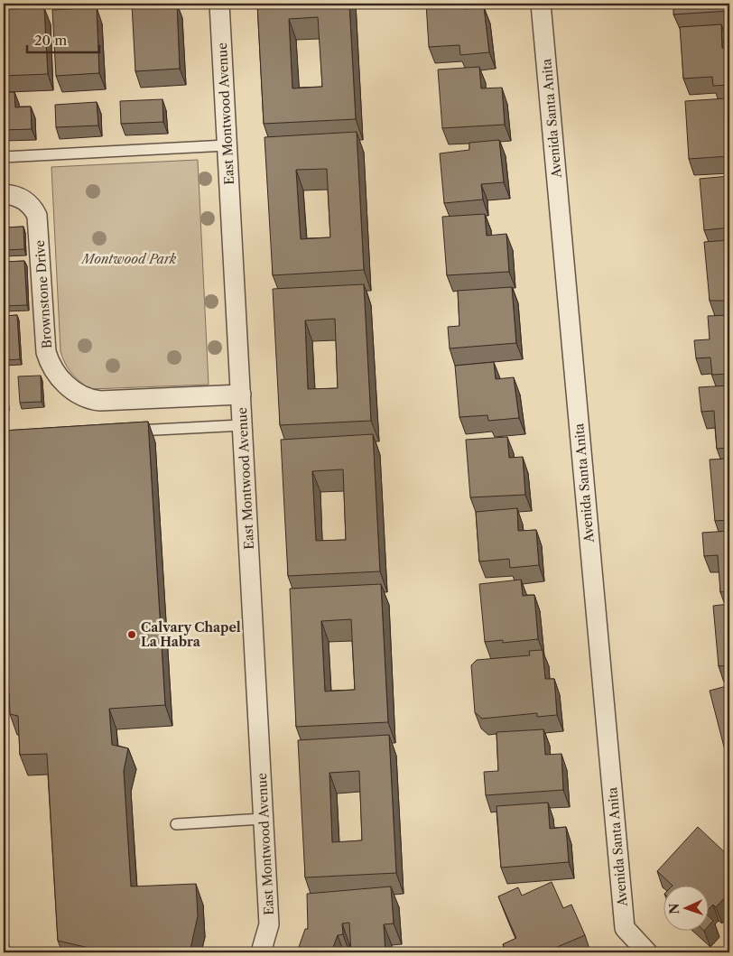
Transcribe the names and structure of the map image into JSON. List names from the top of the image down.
{
  "streets": {
    "street": ["East Montwood Avenue", "Avenida Santa Anita", "Brownstone Drive"]
  },
  "crossings": [
    ["East Montwood Avenue", "Brownstone Drive"]
  ],
  "parks": ["Montwood Park"],
  "places": ["Calvary Chapel La Habra"],
  "scale_bar": "20 m",
  "north": "left"
}
